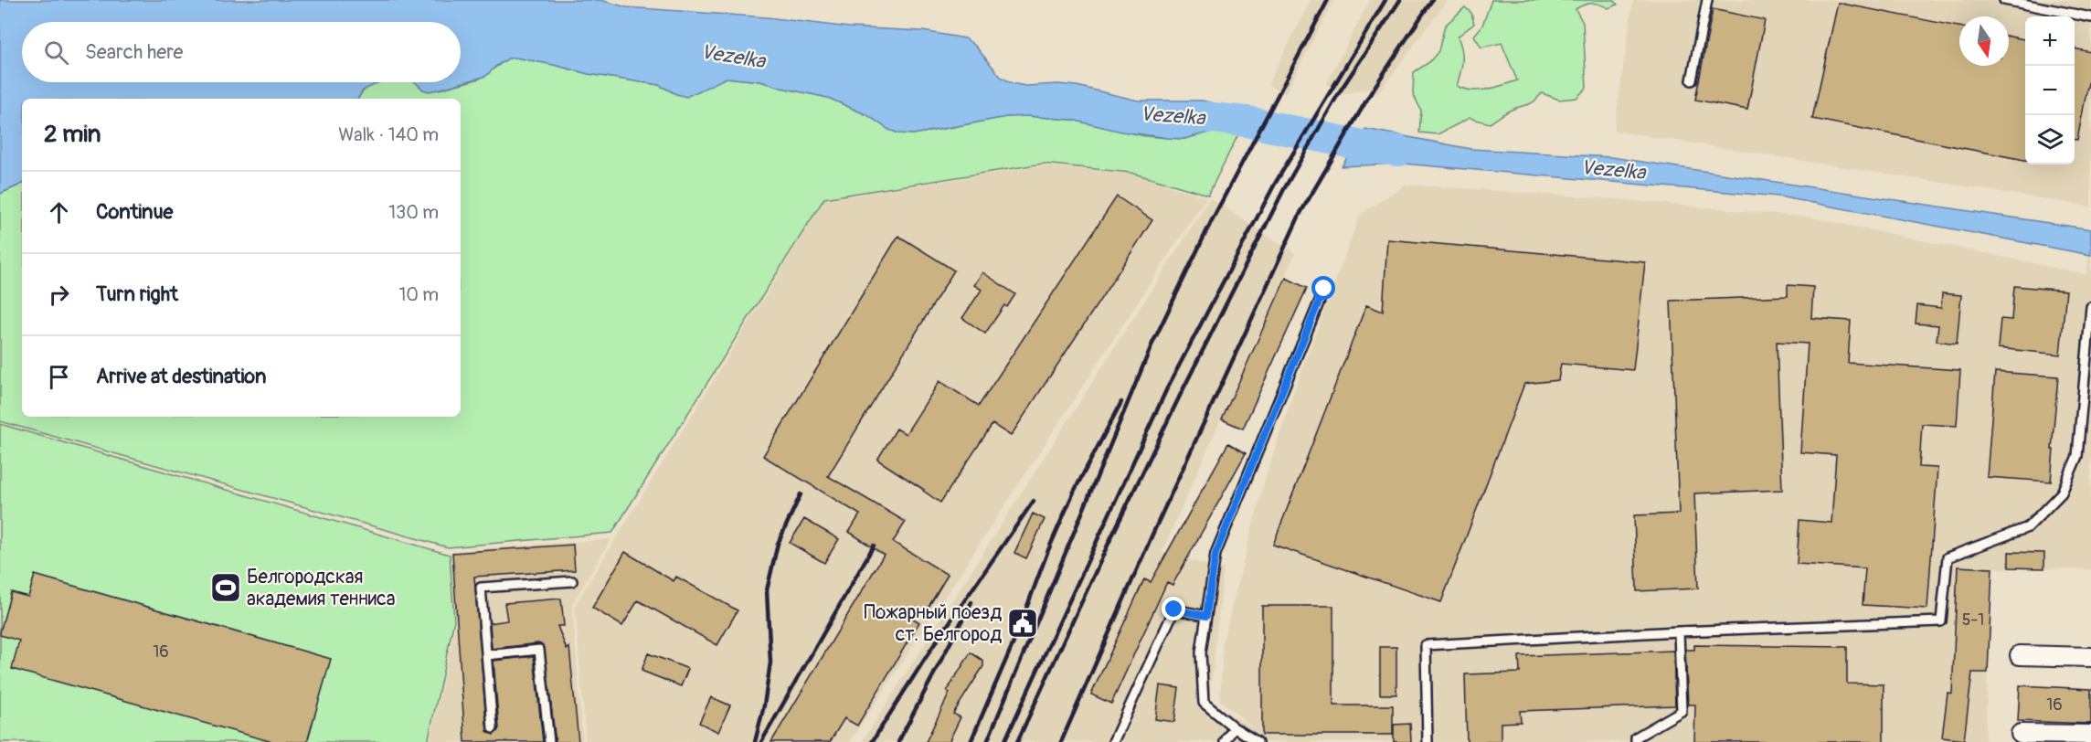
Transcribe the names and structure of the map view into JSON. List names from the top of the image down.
{
  "water": ["Vezelka"],
  "places": {
    "sports": ["Белгородская академия тенниса"],
    "public building": ["Пожарный поезд ст. Белгород"]
  },
  "house_numbers": ["5-1", "16", "16"],
  "north": "bottom",
  "page": {
    "map_buttons": ["+", "−"],
    "search": "Search here",
    "heading": ["2 min", "Walk · 140 m"],
    "list": [
      ["Continue", "130 m"],
      ["Turn right", "10 m"],
      "Arrive at destination"
    ]
  }
}
